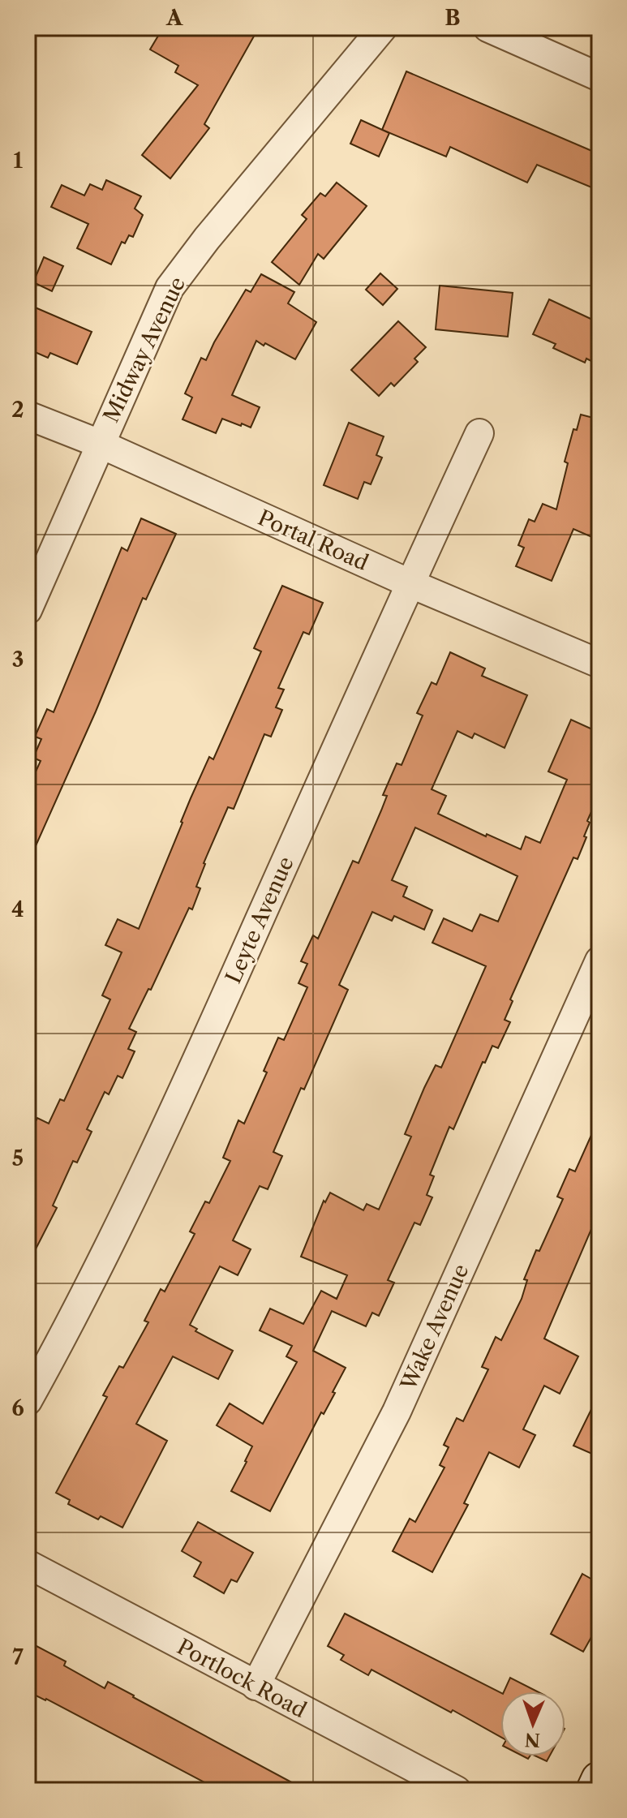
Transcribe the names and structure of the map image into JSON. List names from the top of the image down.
{
  "streets": {
    "street": [
      "Midway Avenue",
      "Portal Road",
      "Leyte Avenue",
      "Wake Avenue",
      "Portlock Road"
    ]
  },
  "crossings": [
    ["Midway Avenue", "Portal Road"],
    ["Portal Road", "Leyte Avenue"],
    ["Wake Avenue", "Portlock Road"]
  ],
  "north": "bottom",
  "grid": {
    "columns": ["A", "B"],
    "rows": [
      "1",
      "2",
      "3",
      "4",
      "5",
      "6",
      "7"
    ]
  }
}
